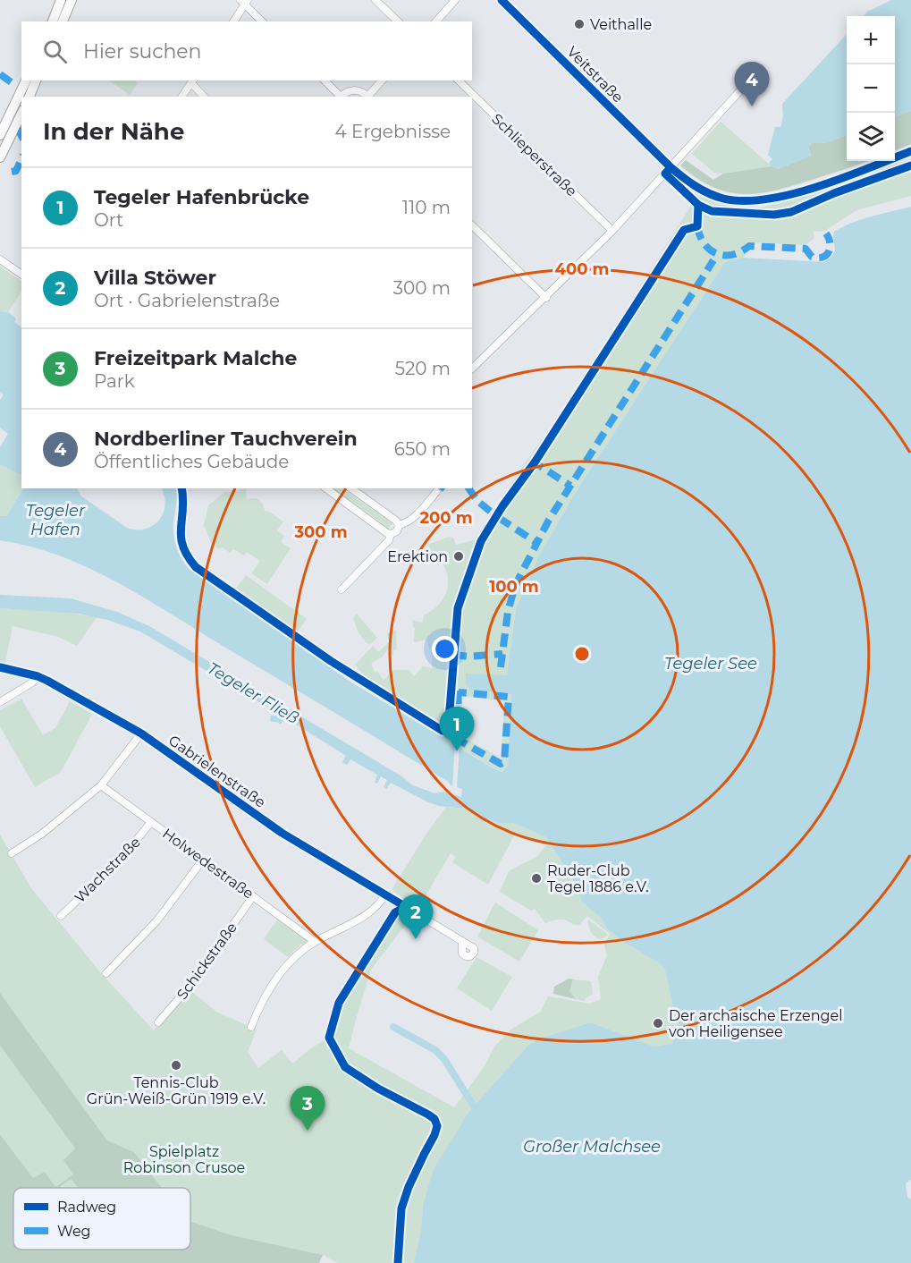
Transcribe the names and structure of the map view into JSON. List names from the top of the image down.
{
  "streets": {
    "street": [
      "Veitstraße",
      "Schlieperstraße",
      "Gabrielenstraße",
      "Holwedestraße",
      "Wachstraße",
      "Schickstraße"
    ]
  },
  "crossings": [
    ["Holwedestraße", "Wachstraße"],
    ["Holwedestraße", "Schickstraße"]
  ],
  "water": [
    "Tegeler Hafen",
    "Tegeler See",
    "Tegeler Fließ",
    "Großer Malchsee"
  ],
  "parks": ["Spielplatz Robinson Crusoe"],
  "places": [
    "Veithalle",
    "Erektion",
    "Ruder-Club Tegel 1886 e.V.",
    "Der archaische Erzengel von Heiligensee",
    "Tennis-Club Grün-Weiß-Grün 1919 e.V."
  ],
  "legend": ["Radweg", "Weg"],
  "page": {
    "map_buttons": ["+", "−"],
    "search": "Hier suchen",
    "pins": [
      "4",
      "1",
      "2",
      "3"
    ],
    "heading": ["In der Nähe", "4 Ergebnisse"],
    "list": [
      {
        "mark": "1",
        "name": "Tegeler Hafenbrücke",
        "note": "Ort",
        "value": "110 m"
      },
      {
        "mark": "2",
        "name": "Villa Stöwer",
        "note": "Ort · Gabrielenstraße",
        "value": "300 m"
      },
      {
        "mark": "3",
        "name": "Freizeitpark Malche",
        "note": "Park",
        "value": "520 m"
      },
      {
        "mark": "4",
        "name": "Nordberliner Tauchverein",
        "note": "Öffentliches Gebäude",
        "value": "650 m"
      }
    ]
  },
  "rings": [
    "400 m",
    "200 m",
    "300 m",
    "100 m"
  ]
}
